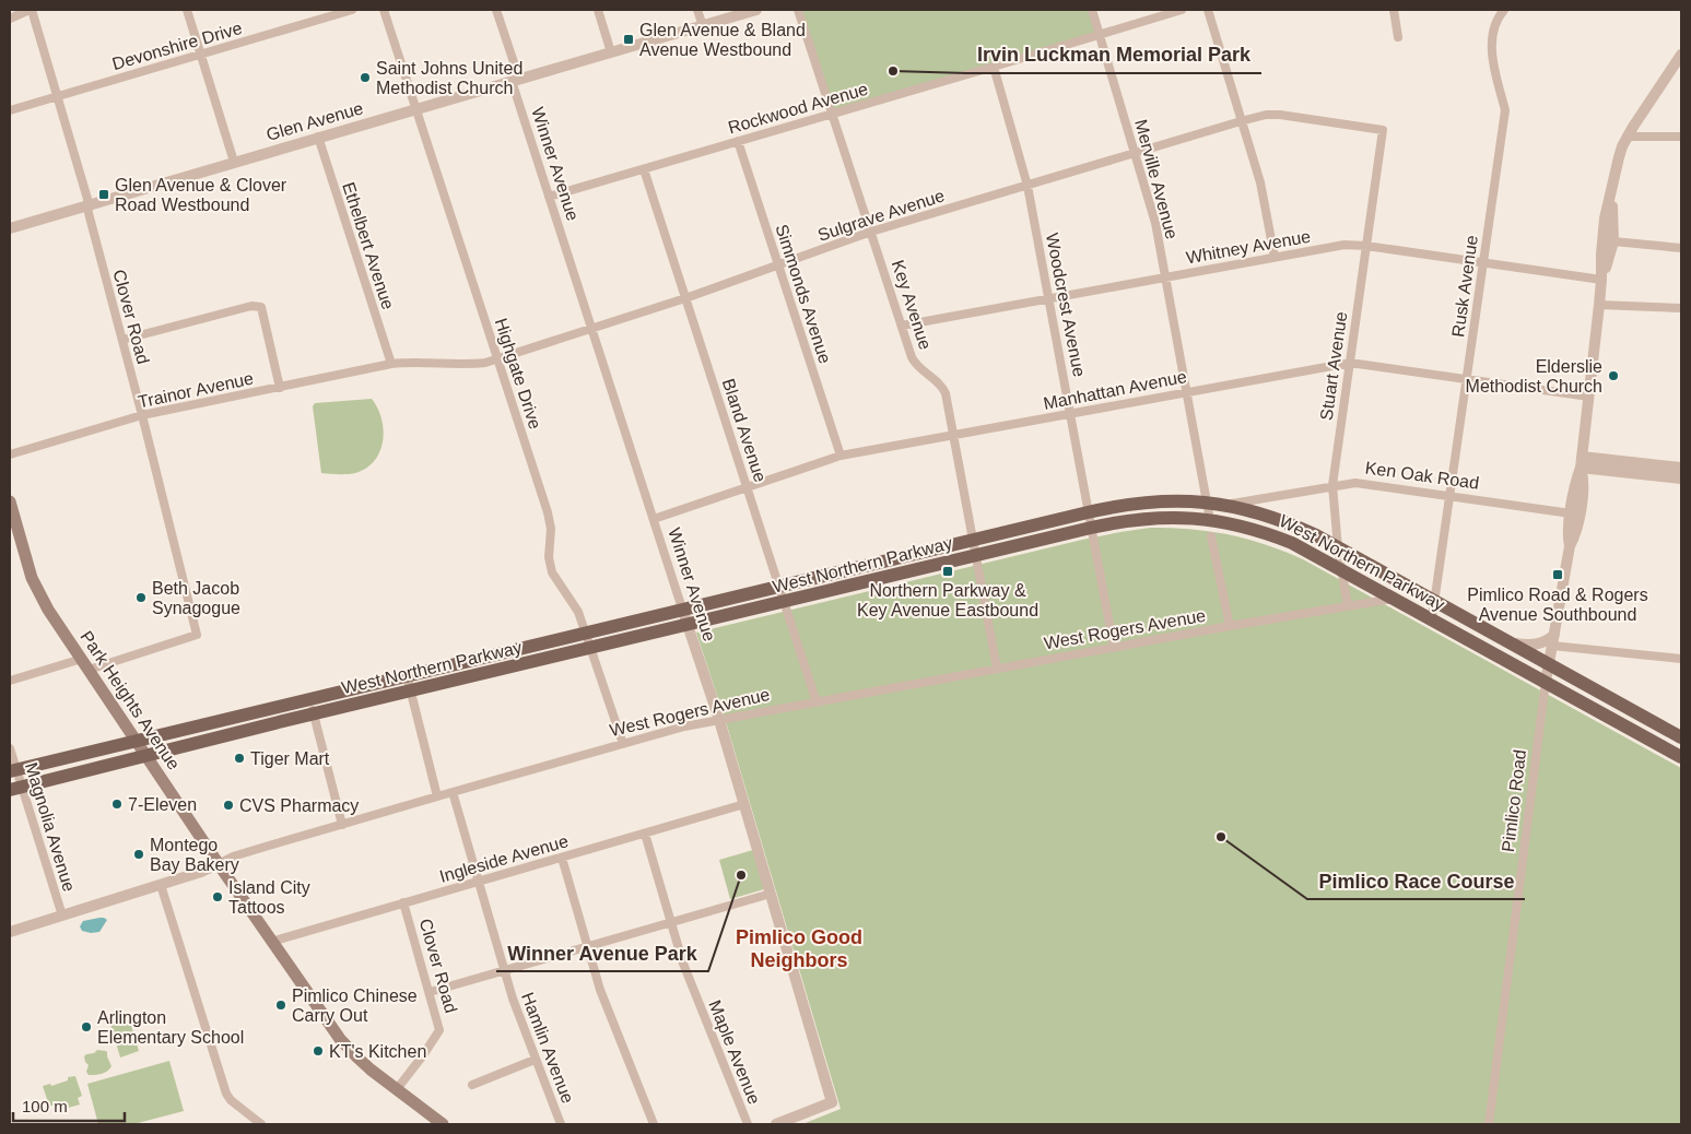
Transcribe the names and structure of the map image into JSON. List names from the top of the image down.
{
  "streets": {
    "main road": ["West Northern Parkway", "Park Heights Avenue"],
    "street": [
      "Devonshire Drive",
      "Rockwood Avenue",
      "Glen Avenue",
      "Winner Avenue",
      "Merville Avenue",
      "Sulgrave Avenue",
      "Ethelbert Avenue",
      "Whitney Avenue",
      "Rusk Avenue",
      "Simmonds Avenue",
      "Key Avenue",
      "Woodcrest Avenue",
      "Clover Road",
      "Stuart Avenue",
      "Highgate Drive",
      "Trainor Avenue",
      "Manhattan Avenue",
      "Bland Avenue",
      "Ken Oak Road",
      "West Rogers Avenue",
      "Pimlico Road",
      "Magnolia Avenue",
      "Ingleside Avenue",
      "Hamlin Avenue",
      "Maple Avenue"
    ]
  },
  "crossings": [
    ["Devonshire Drive", "Clover Road"],
    ["Rockwood Avenue", "Winner Avenue"],
    ["Rockwood Avenue", "Merville Avenue"],
    ["Rockwood Avenue", "Simmonds Avenue"],
    ["Rockwood Avenue", "Key Avenue"],
    ["Rockwood Avenue", "Woodcrest Avenue"],
    ["Rockwood Avenue", "Bland Avenue"],
    ["Glen Avenue", "Winner Avenue"],
    ["Glen Avenue", "Ethelbert Avenue"],
    ["Glen Avenue", "Clover Road"],
    ["Glen Avenue", "Highgate Drive"],
    ["Winner Avenue", "Sulgrave Avenue"],
    ["Winner Avenue", "Manhattan Avenue"],
    ["Winner Avenue", "West Northern Parkway"],
    ["Winner Avenue", "West Rogers Avenue"],
    ["Winner Avenue", "Ingleside Avenue"],
    ["Merville Avenue", "Sulgrave Avenue"],
    ["Merville Avenue", "Whitney Avenue"],
    ["Merville Avenue", "Manhattan Avenue"],
    ["Merville Avenue", "West Northern Parkway"],
    ["Sulgrave Avenue", "Ethelbert Avenue"],
    ["Sulgrave Avenue", "Simmonds Avenue"],
    ["Sulgrave Avenue", "Key Avenue"],
    ["Sulgrave Avenue", "Woodcrest Avenue"],
    ["Sulgrave Avenue", "Stuart Avenue"],
    ["Sulgrave Avenue", "Highgate Drive"],
    ["Sulgrave Avenue", "Trainor Avenue"],
    ["Sulgrave Avenue", "Bland Avenue"],
    ["Ethelbert Avenue", "Trainor Avenue"],
    ["Whitney Avenue", "Rusk Avenue"],
    ["Whitney Avenue", "Key Avenue"],
    ["Whitney Avenue", "Woodcrest Avenue"],
    ["Whitney Avenue", "Stuart Avenue"],
    ["Whitney Avenue", "Pimlico Road"],
    ["Rusk Avenue", "Manhattan Avenue"],
    ["Rusk Avenue", "Ken Oak Road"],
    ["Rusk Avenue", "West Northern Parkway"],
    ["Simmonds Avenue", "Manhattan Avenue"],
    ["Key Avenue", "Manhattan Avenue"],
    ["Key Avenue", "West Northern Parkway"],
    ["Key Avenue", "West Rogers Avenue"],
    ["Woodcrest Avenue", "Manhattan Avenue"],
    ["Woodcrest Avenue", "West Northern Parkway"],
    ["Woodcrest Avenue", "West Rogers Avenue"],
    ["Clover Road", "Trainor Avenue"],
    ["Clover Road", "Park Heights Avenue"],
    ["Clover Road", "Ingleside Avenue"],
    ["Stuart Avenue", "Manhattan Avenue"],
    ["Stuart Avenue", "Ken Oak Road"],
    ["Stuart Avenue", "West Northern Parkway"],
    ["Stuart Avenue", "West Rogers Avenue"],
    ["Highgate Drive", "West Northern Parkway"],
    ["Highgate Drive", "West Rogers Avenue"],
    ["Manhattan Avenue", "Bland Avenue"],
    ["Manhattan Avenue", "Pimlico Road"],
    ["Bland Avenue", "West Northern Parkway"],
    ["Bland Avenue", "West Rogers Avenue"],
    ["Ken Oak Road", "West Northern Parkway"],
    ["Ken Oak Road", "Pimlico Road"],
    ["West Northern Parkway", "West Rogers Avenue"],
    ["West Northern Parkway", "Park Heights Avenue"],
    ["West Northern Parkway", "Pimlico Road"],
    ["West Northern Parkway", "Magnolia Avenue"],
    ["West Rogers Avenue", "Park Heights Avenue"],
    ["West Rogers Avenue", "Magnolia Avenue"],
    ["West Rogers Avenue", "Hamlin Avenue"],
    ["Park Heights Avenue", "Ingleside Avenue"],
    ["Ingleside Avenue", "Hamlin Avenue"],
    ["Ingleside Avenue", "Maple Avenue"]
  ],
  "districts": ["Pimlico Good Neighbors"],
  "places": {
    "transit": [
      "Glen Avenue & Bland Avenue Westbound",
      "Glen Avenue & Clover Road Westbound",
      "Northern Parkway & Key Avenue Eastbound",
      "Pimlico Road & Rogers Avenue Southbound"
    ],
    "other": [
      "Irvin Luckman Memorial Park",
      "Saint Johns United Methodist Church",
      "Elderslie Methodist Church",
      "Beth Jacob Synagogue",
      "Tiger Mart",
      "7-Eleven",
      "CVS Pharmacy",
      "Pimlico Race Course",
      "Montego Bay Bakery",
      "Winner Avenue Park",
      "Island City Tattoos",
      "Pimlico Chinese Carry Out",
      "Arlington Elementary School",
      "KT's Kitchen"
    ]
  },
  "scale_bar": "100 m"
}
